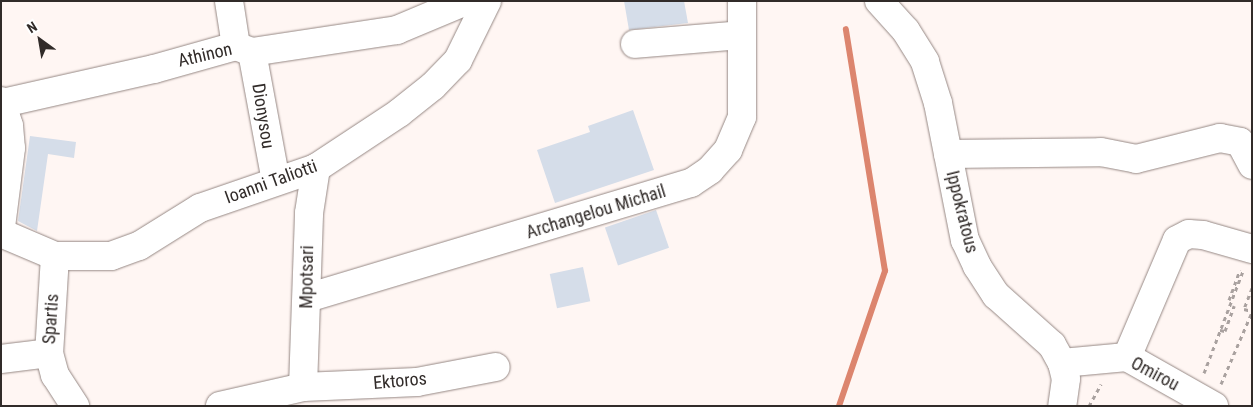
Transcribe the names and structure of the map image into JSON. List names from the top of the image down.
{
  "streets": {
    "street": [
      "Athinon",
      "Dionysou",
      "Ioanni Taliotti",
      "Archangelou Michail",
      "Ippokratous",
      "Mpotsari",
      "Spartis",
      "Omirou",
      "Ektoros"
    ]
  },
  "crossings": [
    ["Athinon", "Dionysou"],
    ["Dionysou", "Ioanni Taliotti"],
    ["Ioanni Taliotti", "Mpotsari"],
    ["Ioanni Taliotti", "Spartis"],
    ["Archangelou Michail", "Mpotsari"],
    ["Ippokratous", "Omirou"],
    ["Mpotsari", "Ektoros"]
  ],
  "north": "top left"
}
